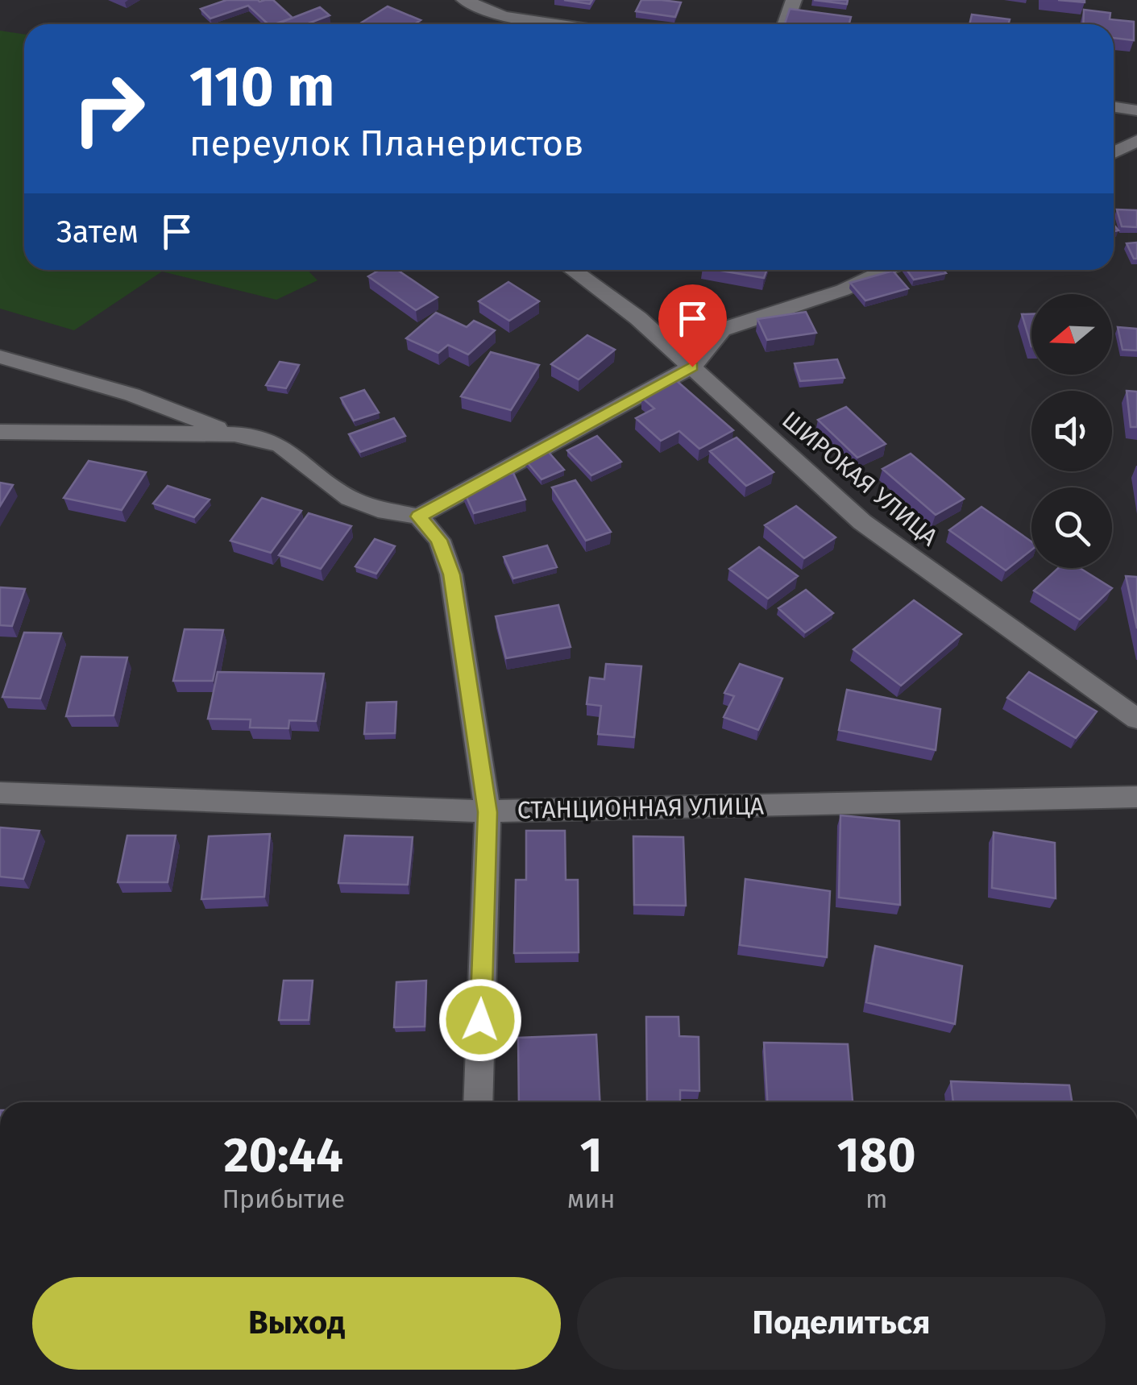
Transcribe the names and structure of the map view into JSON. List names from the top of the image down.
{
  "streets": {
    "street": ["ШИРОКАЯ УЛИЦА", "СТАНЦИОННАЯ УЛИЦА"]
  },
  "north": "left",
  "page": {
    "turn": ["110 m", "переулок Планеристов"],
    "then": "Затем",
    "eta": [
      "20:44",
      "Прибытие",
      "1",
      "мин",
      "180",
      "m"
    ],
    "buttons": ["Выход", "Поделиться"]
  }
}
